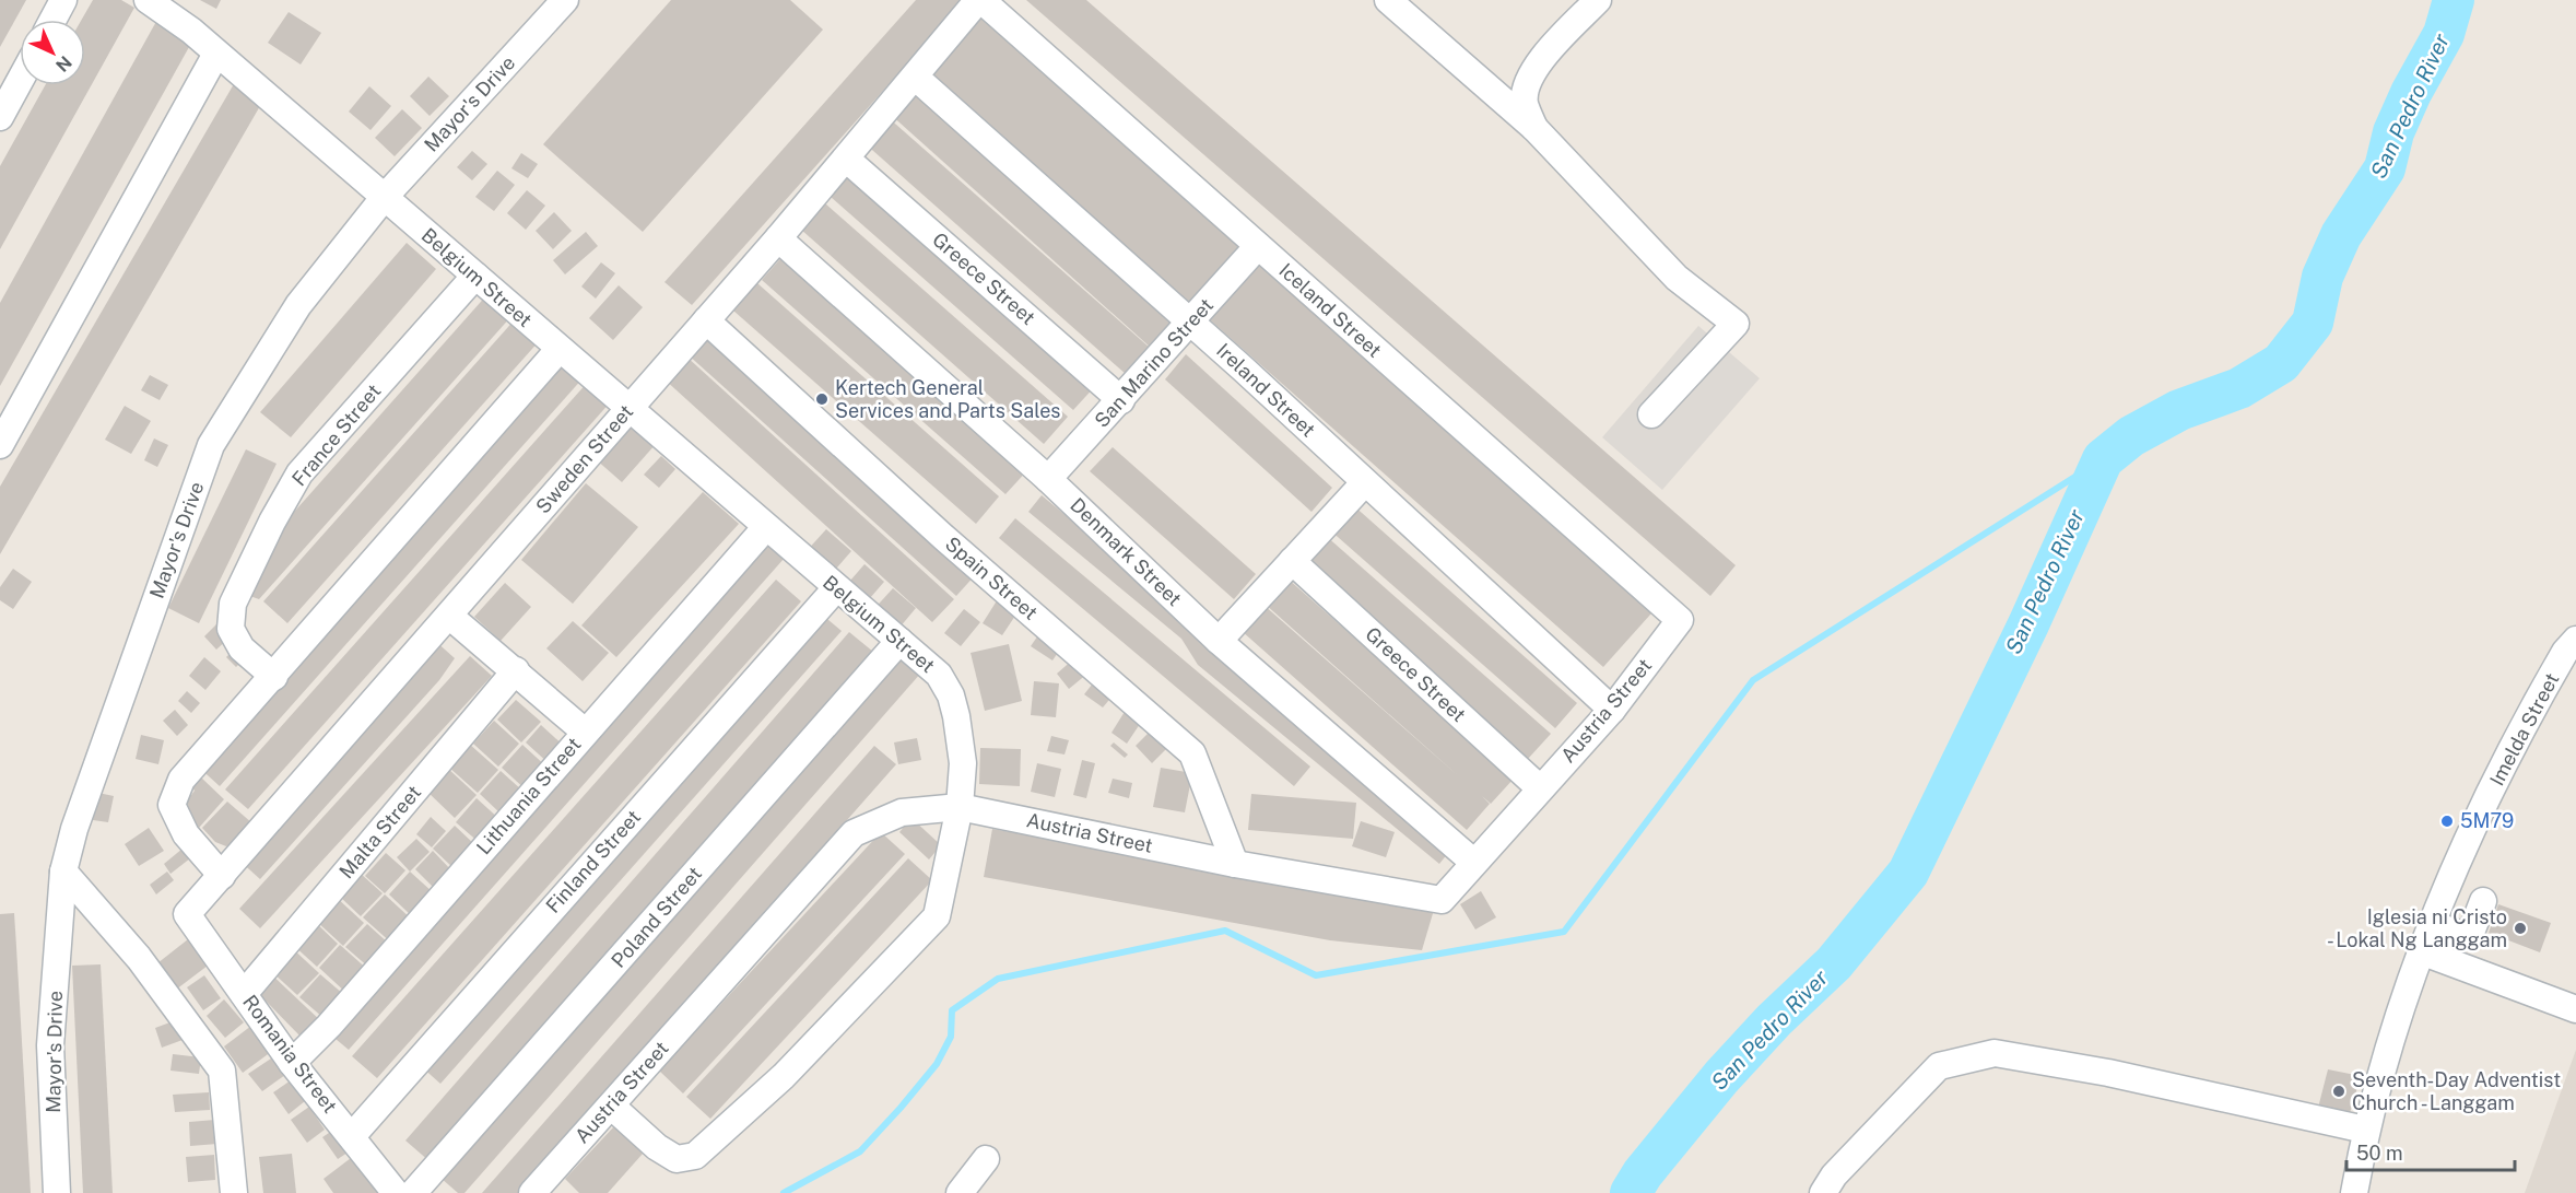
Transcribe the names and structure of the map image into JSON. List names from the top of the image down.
{
  "streets": {
    "street": [
      "Mayor's Drive",
      "Belgium Street",
      "Greece Street",
      "Iceland Street",
      "San Marino Street",
      "Ireland Street",
      "France Street",
      "Sweden Street",
      "Denmark Street",
      "Spain Street",
      "Austria Street",
      "Imelda Street",
      "Lithuania Street",
      "Malta Street",
      "Finland Street",
      "Poland Street",
      "Romania Street"
    ]
  },
  "crossings": [
    ["Mayor's Drive", "Belgium Street"],
    ["Belgium Street", "France Street"],
    ["Belgium Street", "Sweden Street"],
    ["Belgium Street", "Austria Street"],
    ["Belgium Street", "Lithuania Street"],
    ["Belgium Street", "Finland Street"],
    ["Belgium Street", "Poland Street"],
    ["Greece Street", "San Marino Street"],
    ["Greece Street", "Sweden Street"],
    ["Greece Street", "Austria Street"],
    ["Iceland Street", "San Marino Street"],
    ["Iceland Street", "Sweden Street"],
    ["Iceland Street", "Austria Street"],
    ["San Marino Street", "Ireland Street"],
    ["San Marino Street", "Denmark Street"],
    ["Ireland Street", "Sweden Street"],
    ["Ireland Street", "Austria Street"],
    ["Sweden Street", "Denmark Street"],
    ["Sweden Street", "Spain Street"],
    ["Sweden Street", "Romania Street"],
    ["Denmark Street", "Austria Street"],
    ["Spain Street", "Austria Street"],
    ["Lithuania Street", "Romania Street"],
    ["Malta Street", "Romania Street"],
    ["Finland Street", "Romania Street"]
  ],
  "water": ["San Pedro River"],
  "places": [
    "Kertech General Services and Parts Sales",
    "5M79",
    "Iglesia ni Cristo - Lokal Ng Langgam",
    "Seventh-Day Adventist Church - Langgam"
  ],
  "scale_bar": "50 m",
  "north": "bottom right"
}
